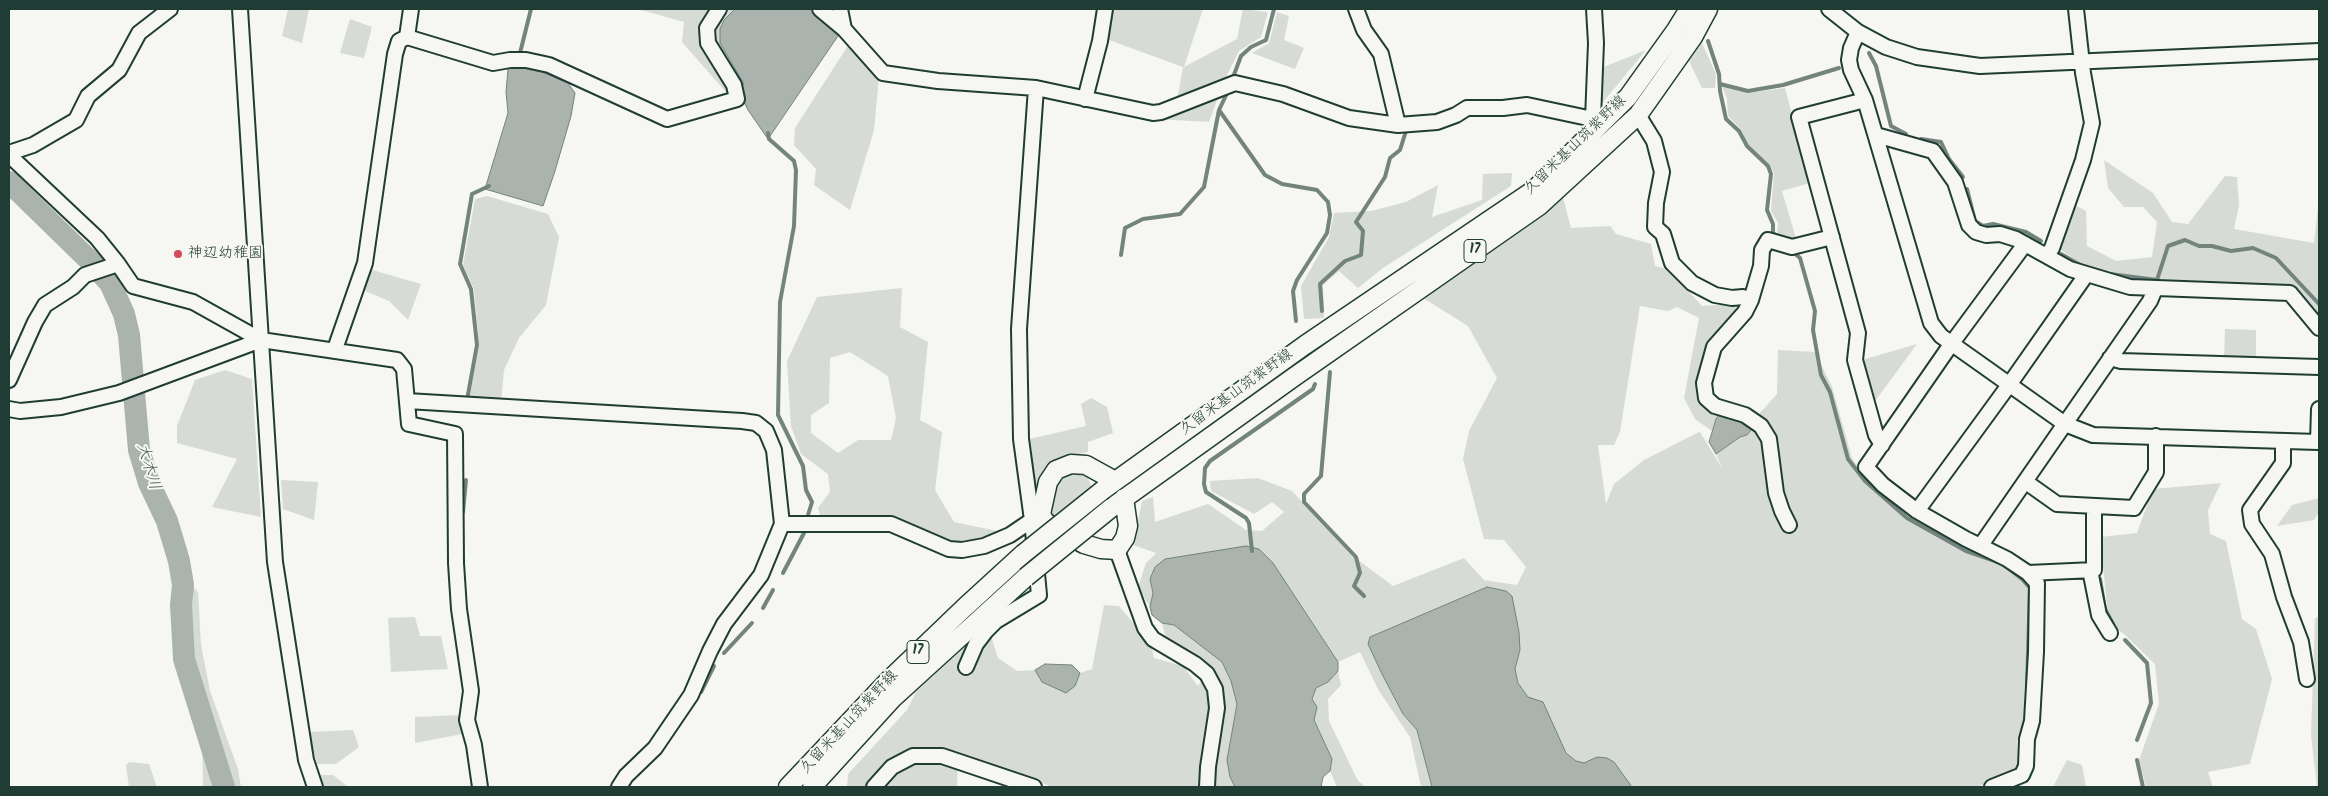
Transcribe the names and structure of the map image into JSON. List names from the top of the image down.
{
  "streets": {
    "main road": ["久留米基山筑紫野線", "17"]
  },
  "water": ["大木川"],
  "places": ["神辺幼稚園"]
}
